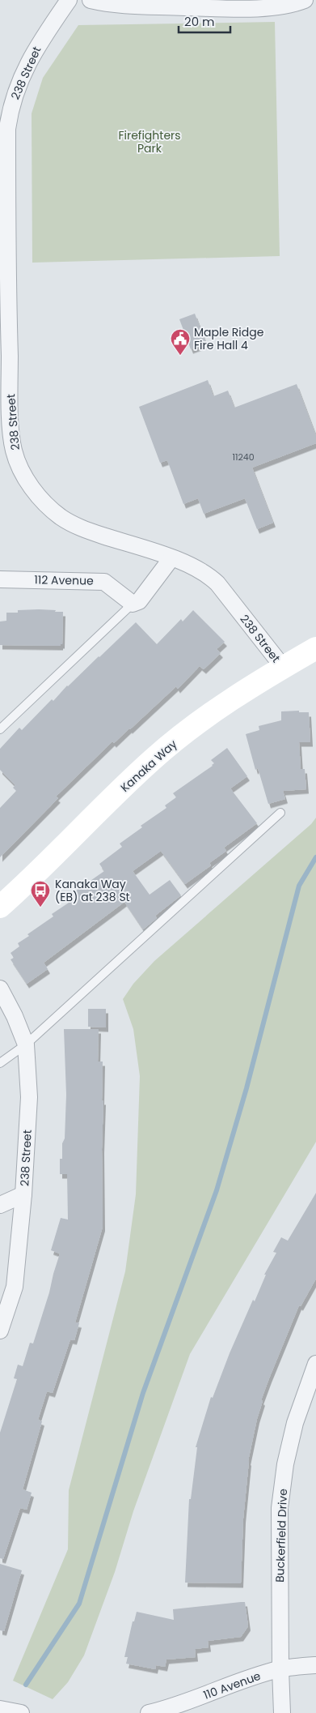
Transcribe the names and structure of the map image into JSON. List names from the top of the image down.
{
  "streets": {
    "main road": ["Kanaka Way"],
    "street": [
      "238 Street",
      "112 Avenue",
      "Buckerfield Drive",
      "110 Avenue"
    ]
  },
  "crossings": [
    ["238 Street", "Kanaka Way"],
    ["Buckerfield Drive", "110 Avenue"]
  ],
  "parks": ["Firefighters Park"],
  "places": {
    "public building": ["Maple Ridge Fire Hall 4"],
    "bus stop": ["Kanaka Way (EB) at 238 St"]
  },
  "house_numbers": ["11240"],
  "scale_bar": "20 m"
}
